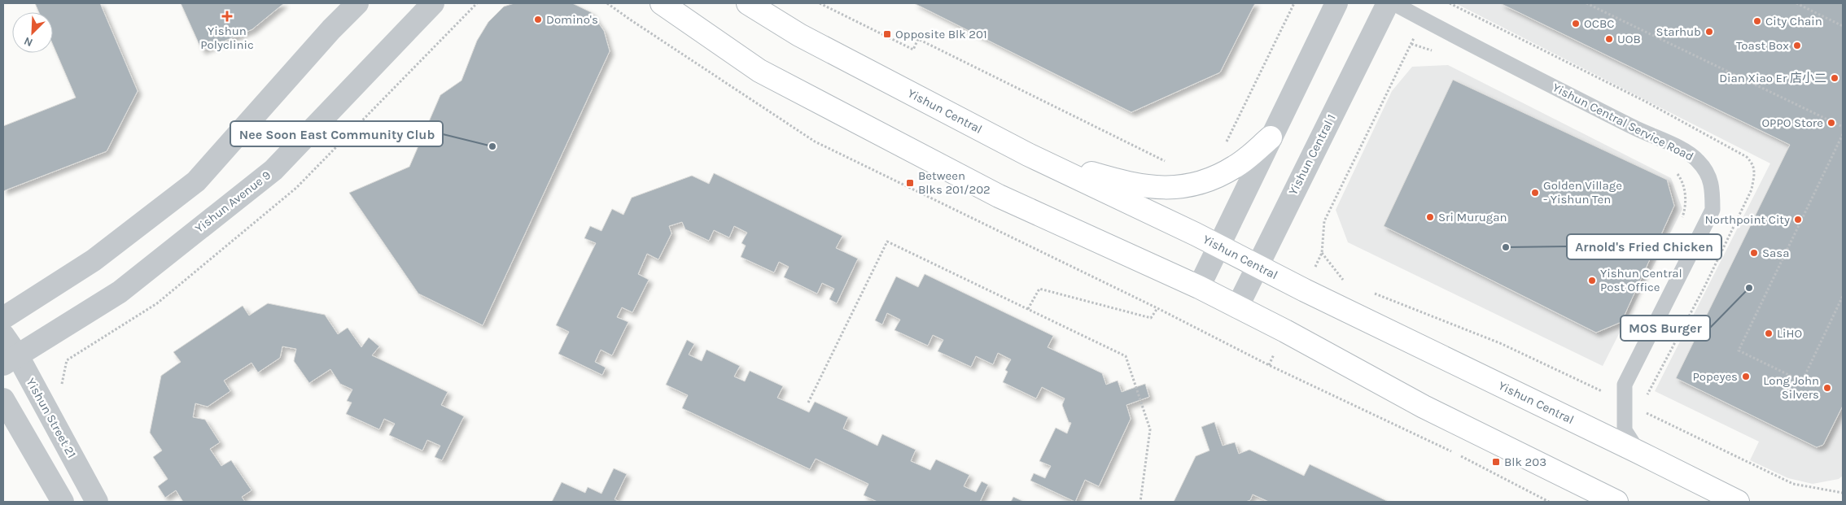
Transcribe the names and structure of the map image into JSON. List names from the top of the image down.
{
  "streets": {
    "main road": ["Yishun Central"],
    "street": ["Yishun Central 1", "Yishun Avenue 9", "Yishun Street 21"],
    "lane": ["Yishun Central Service Road"]
  },
  "crossings": [
    ["Yishun Central", "Yishun Central Service Road"],
    ["Yishun Central", "Yishun Central 1"],
    ["Yishun Avenue 9", "Yishun Street 21"]
  ],
  "places": {
    "health": ["Yishun Polyclinic"],
    "other": [
      "Domino's",
      "City Chain",
      "OCBC",
      "Starhub",
      "UOB",
      "Toast Box",
      "Dian Xiao Er 店小二",
      "OPPO Store",
      "Nee Soon East Community Club",
      "Golden Village - Yishun Ten",
      "Sri Murugan",
      "Northpoint City",
      "Arnold's Fried Chicken",
      "Sasa",
      "Yishun Central Post Office",
      "MOS Burger",
      "LiHO",
      "Popeyes",
      "Long John Silvers"
    ],
    "transit": ["Opposite Blk 201", "Between Blks 201/202", "Blk 203"]
  },
  "north": "bottom left"
}
